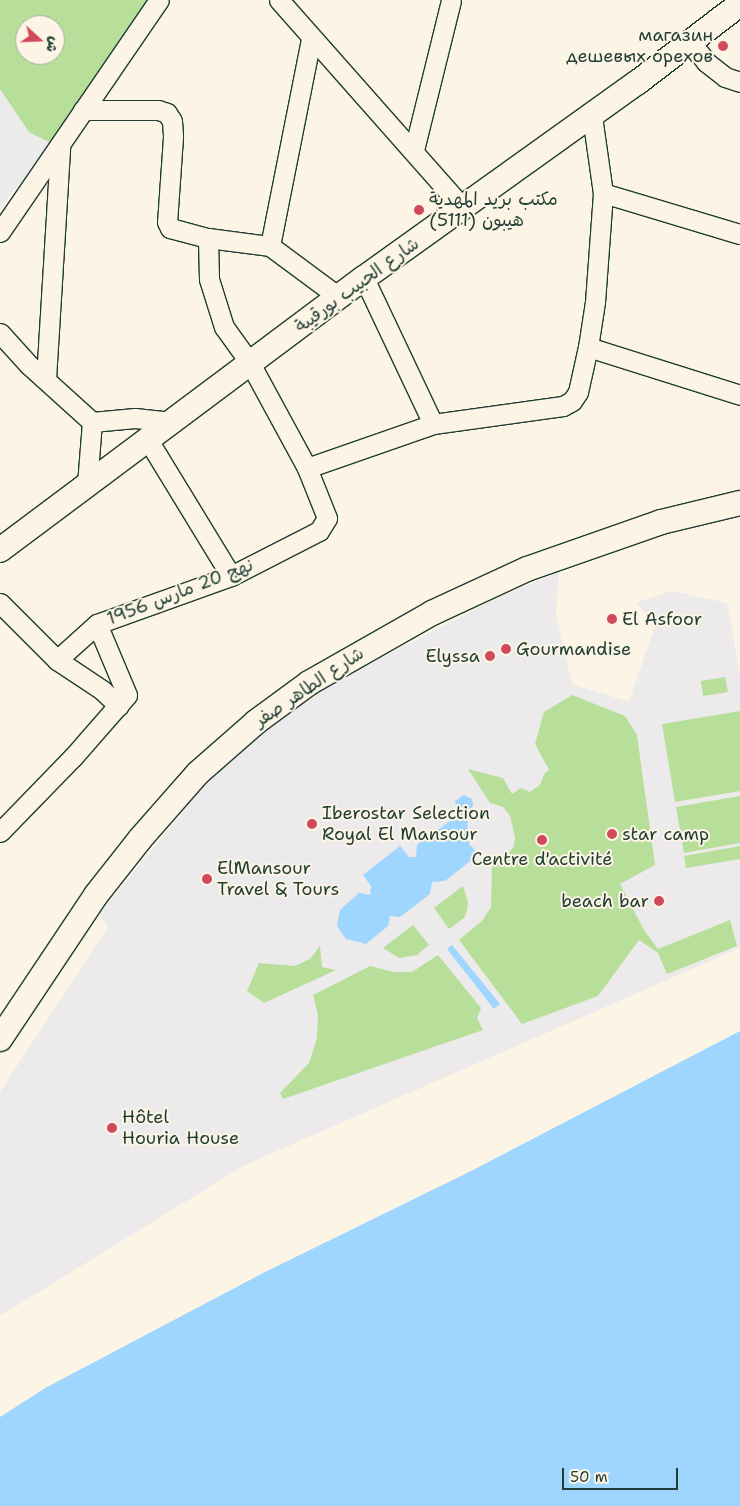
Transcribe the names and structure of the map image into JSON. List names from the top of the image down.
{
  "streets": {
    "main road": ["شارع الحبيب بورقيبة", "شارع الطاهر صفر"],
    "street": ["نهج 20 مارس 1956"]
  },
  "crossings": [
    ["شارع الحبيب بورقيبة", "نهج 20 مارس 1956"]
  ],
  "places": [
    "магазин дешевых орехов",
    "مكتب بريد المهدية هيبون (5111)",
    "El Asfoor",
    "Gourmandise",
    "Elyssa",
    "Iberostar Selection Royal El Mansour",
    "star camp",
    "Centre d'activité",
    "ElMansour Travel & Tours",
    "beach bar",
    "Hôtel Houria House"
  ],
  "scale_bar": "50 m",
  "north": "right"
}
